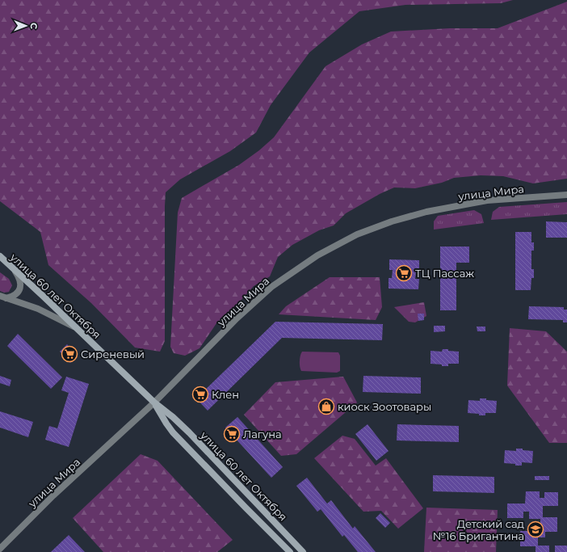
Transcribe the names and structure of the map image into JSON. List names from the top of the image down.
{
  "streets": {
    "main road": ["улица 60 лет Октября"],
    "street": ["улица Мира"]
  },
  "crossings": [
    ["улица Мира", "улица 60 лет Октября"]
  ],
  "places": {
    "supermarket": [
      "ТЦ Пассаж",
      "Сиреневый",
      "Клен",
      "Лагуна"
    ],
    "shop": ["киоск Зоотовары"],
    "school or university": ["Детский сад №16 Бригантина"]
  },
  "north": "right"
}
